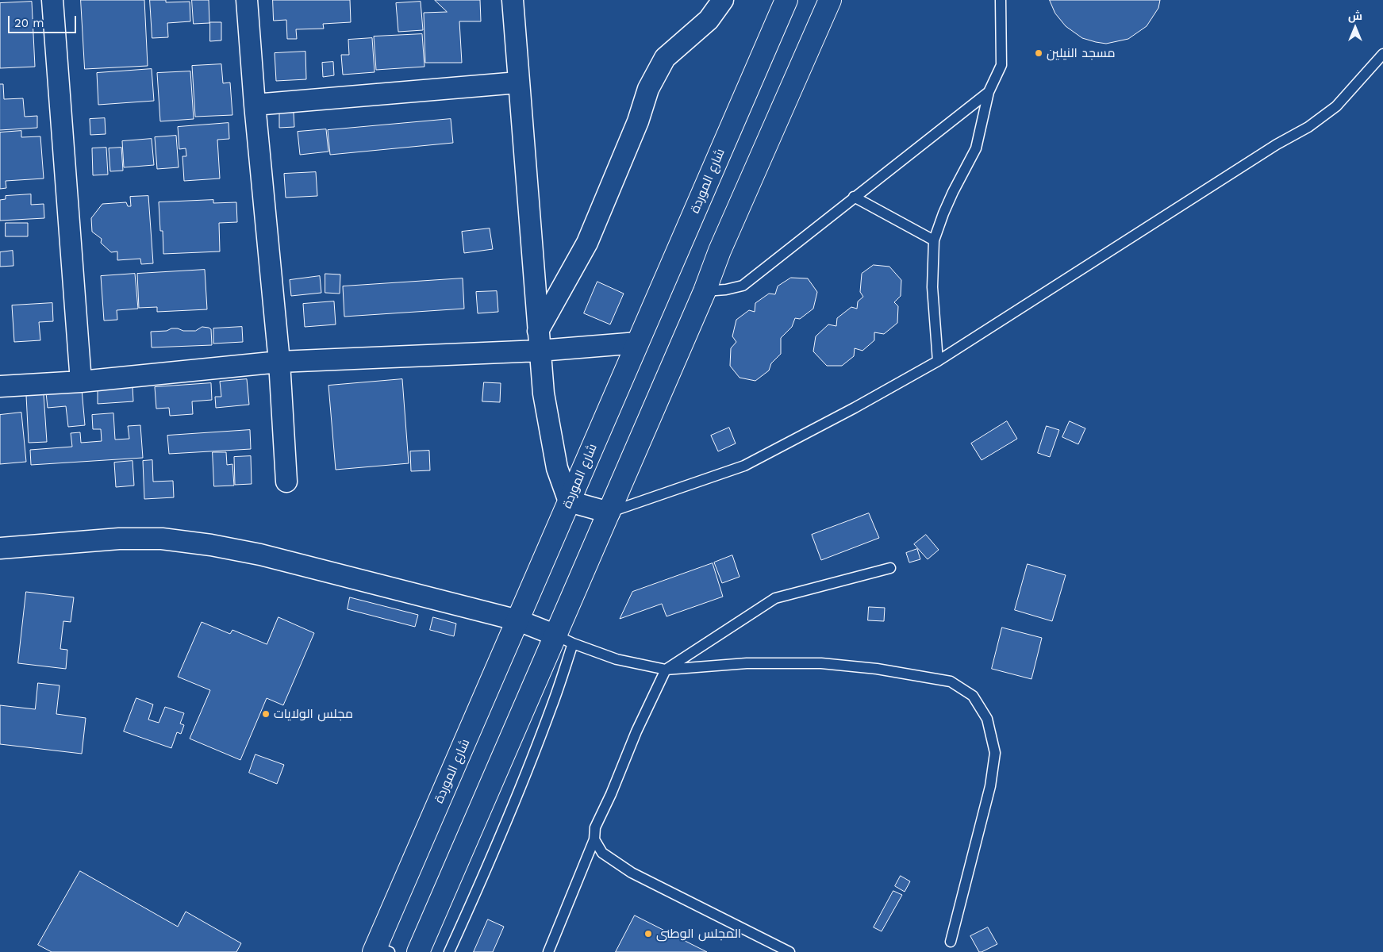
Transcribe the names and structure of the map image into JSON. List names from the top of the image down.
{
  "streets": {
    "main road": ["شارع الموردة"]
  },
  "places": ["مسجد النيلين", "مجلس الولايات", "المجلس الوطنى"],
  "scale_bar": "20 m",
  "north": "top"
}
